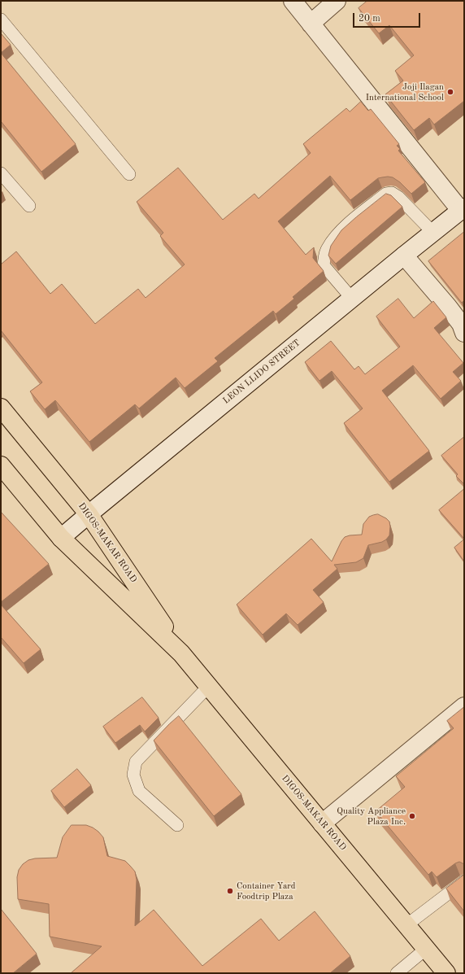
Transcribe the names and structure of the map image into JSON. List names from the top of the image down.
{
  "streets": {
    "main road": ["DIGOS-MAKAR ROAD"],
    "street": ["LEON LLIDO STREET"]
  },
  "crossings": [
    ["LEON LLIDO STREET", "DIGOS-MAKAR ROAD"]
  ],
  "places": ["Joji Ilagan International School", "Quality Appliance Plaza Inc.", "Container Yard Foodtrip Plaza"],
  "scale_bar": "20 m"
}
